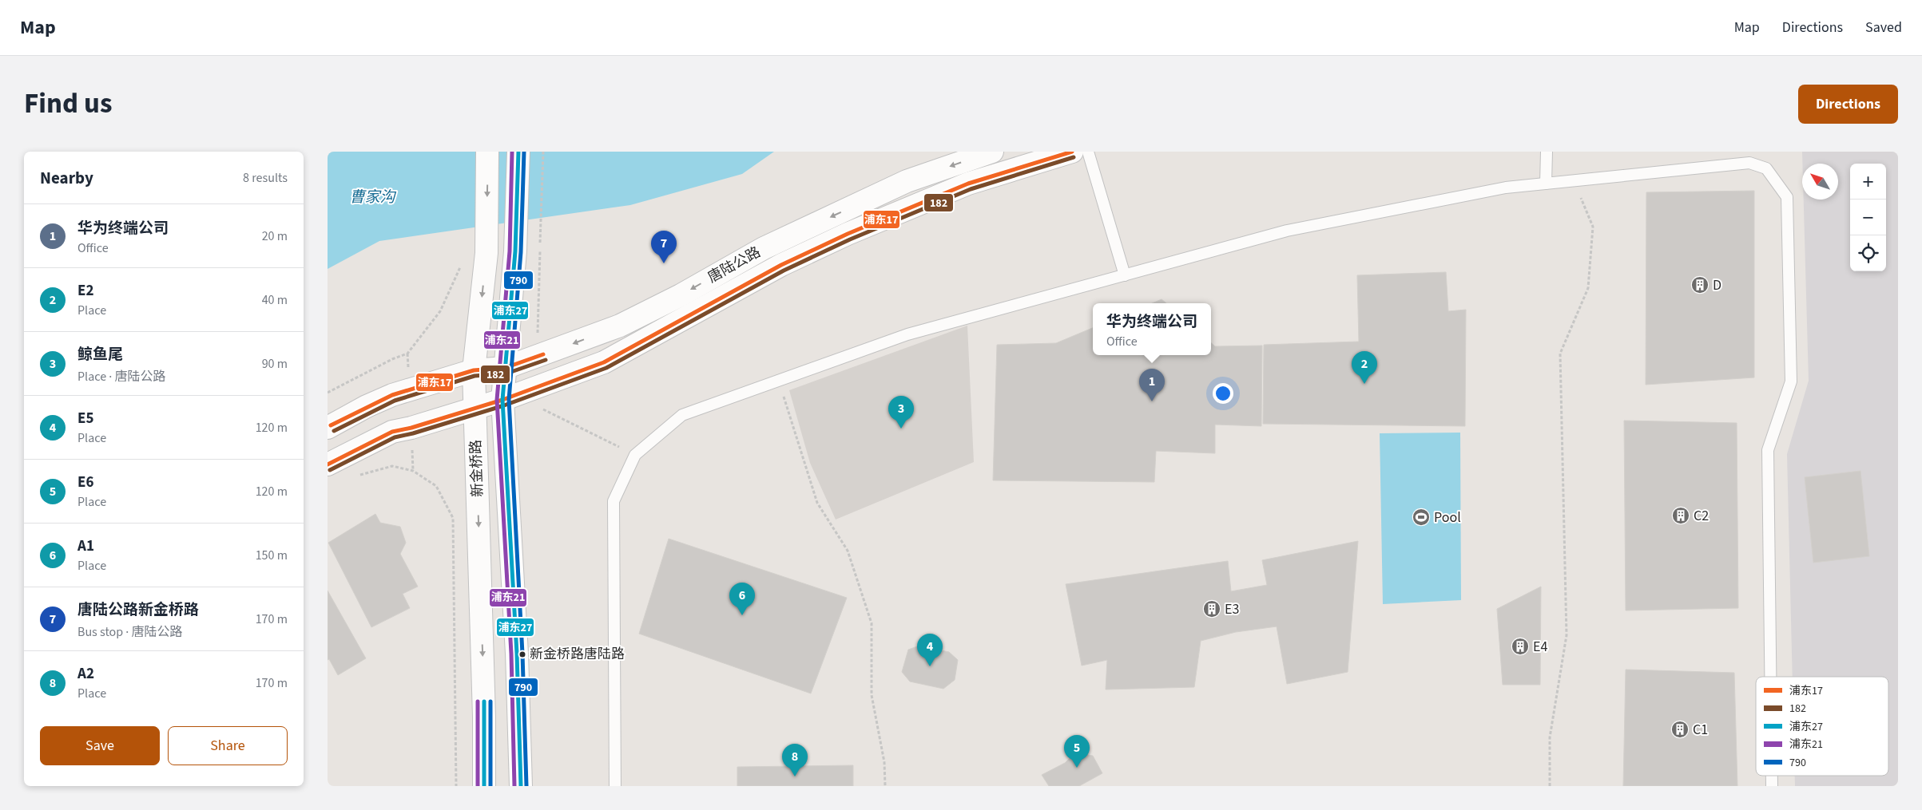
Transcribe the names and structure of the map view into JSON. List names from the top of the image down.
{
  "streets": {
    "main road": ["唐陆公路", "新金桥路"]
  },
  "crossings": [
    ["唐陆公路", "新金桥路"]
  ],
  "water": ["曹家沟"],
  "places": {
    "building": [
      "D",
      "C2",
      "E3",
      "E4",
      "C1"
    ],
    "sports": ["Pool"],
    "other": ["新金桥路唐陆路"]
  },
  "lines": [
    "transit line 浦东17",
    "transit line 浦东27",
    "transit line 浦东21",
    "transit line 790",
    "transit line 182"
  ],
  "legend": [
    "浦东17",
    "182",
    "浦东27",
    "浦东21",
    "790"
  ],
  "north": "top left",
  "page": {
    "header": "Map",
    "nav": ["Map", "Directions", "Saved"],
    "title": "Find us",
    "buttons": [
      "Directions",
      ["Save", "Share"]
    ],
    "heading": ["Nearby", "8 results"],
    "map_buttons": ["+", "−"],
    "list": [
      {
        "mark": "1",
        "name": "华为终端公司",
        "note": "Office",
        "value": "20 m"
      },
      {
        "mark": "2",
        "name": "E2",
        "note": "Place",
        "value": "40 m"
      },
      {
        "mark": "3",
        "name": "鲸鱼尾",
        "note": "Place · 唐陆公路",
        "value": "90 m"
      },
      {
        "mark": "4",
        "name": "E5",
        "note": "Place",
        "value": "120 m"
      },
      {
        "mark": "5",
        "name": "E6",
        "note": "Place",
        "value": "120 m"
      },
      {
        "mark": "6",
        "name": "A1",
        "note": "Place",
        "value": "150 m"
      },
      {
        "mark": "7",
        "name": "唐陆公路新金桥路",
        "note": "Bus stop · 唐陆公路",
        "value": "170 m"
      },
      {
        "mark": "8",
        "name": "A2",
        "note": "Place",
        "value": "170 m"
      }
    ],
    "pins": [
      "7",
      "2",
      "1",
      "3",
      "6",
      "4",
      "5",
      "8"
    ],
    "popup": ["华为终端公司", "Office"]
  }
}
